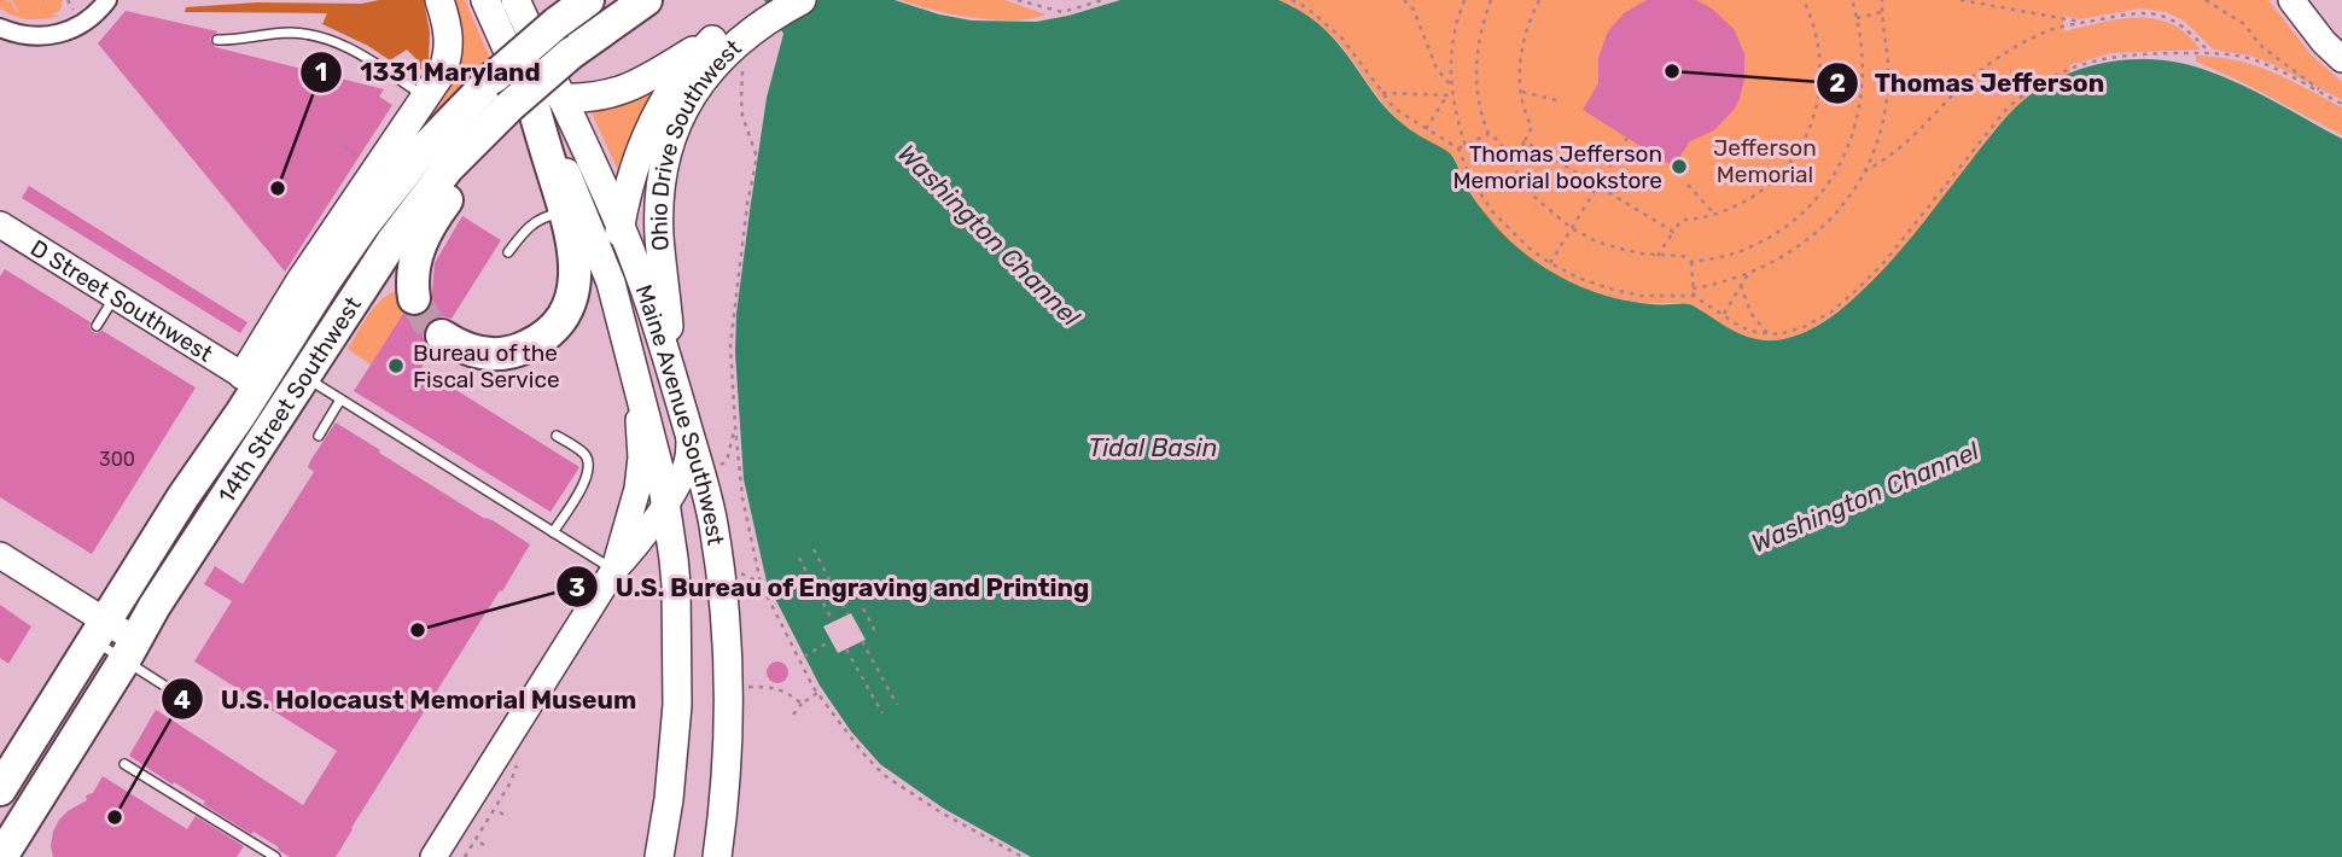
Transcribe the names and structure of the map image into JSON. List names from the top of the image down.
{
  "streets": {
    "highway": ["14th Street Southwest"],
    "main road": ["Ohio Drive Southwest", "D Street Southwest", "Maine Avenue Southwest"]
  },
  "crossings": [
    ["Ohio Drive Southwest", "Maine Avenue Southwest"],
    ["14th Street Southwest", "Maine Avenue Southwest"]
  ],
  "water": ["Washington Channel", "Tidal Basin"],
  "parks": ["Jefferson Memorial"],
  "places": [
    "Thomas Jefferson",
    "Thomas Jefferson Memorial bookstore",
    "1331 Maryland",
    "Bureau of the Fiscal Service",
    "U.S. Bureau of Engraving and Printing",
    "U.S. Holocaust Memorial Museum"
  ],
  "house_numbers": ["300"]
}
